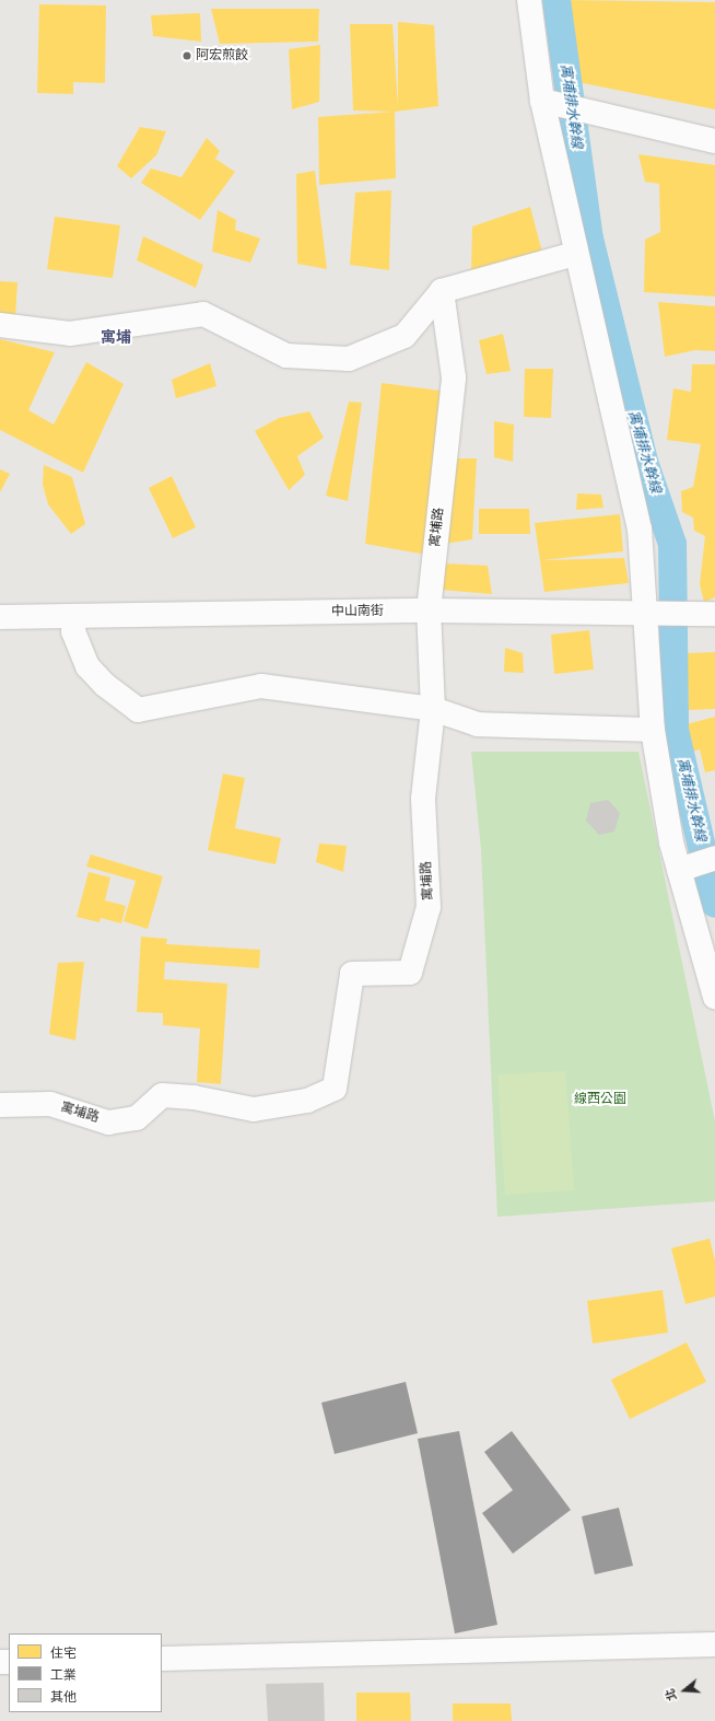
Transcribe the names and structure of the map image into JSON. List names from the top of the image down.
{
  "streets": {
    "street": ["寓埔路", "中山南街"]
  },
  "crossings": [
    ["寓埔路", "中山南街"]
  ],
  "districts": ["寓埔"],
  "water": ["寓埔排水幹線"],
  "parks": ["線西公園"],
  "places": ["阿宏煎餃"],
  "legend": ["住宅", "工業", "其他"],
  "north": "left"
}
